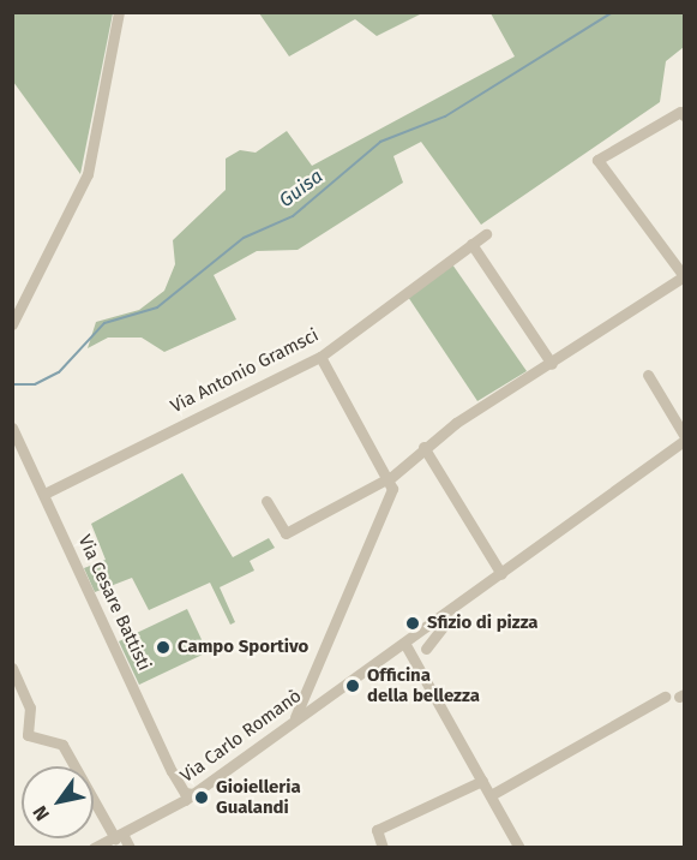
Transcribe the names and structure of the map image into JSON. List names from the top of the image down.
{
  "streets": {
    "street": ["Via Antonio Gramsci", "Via Cesare Battisti", "Via Carlo Romanò"]
  },
  "crossings": [
    ["Via Antonio Gramsci", "Via Cesare Battisti"],
    ["Via Cesare Battisti", "Via Carlo Romanò"]
  ],
  "water": ["Guisa"],
  "places": [
    "Sfizio di pizza",
    "Campo Sportivo",
    "Officina della bellezza",
    "Gioielleria Gualandi"
  ],
  "north": "bottom left"
}
